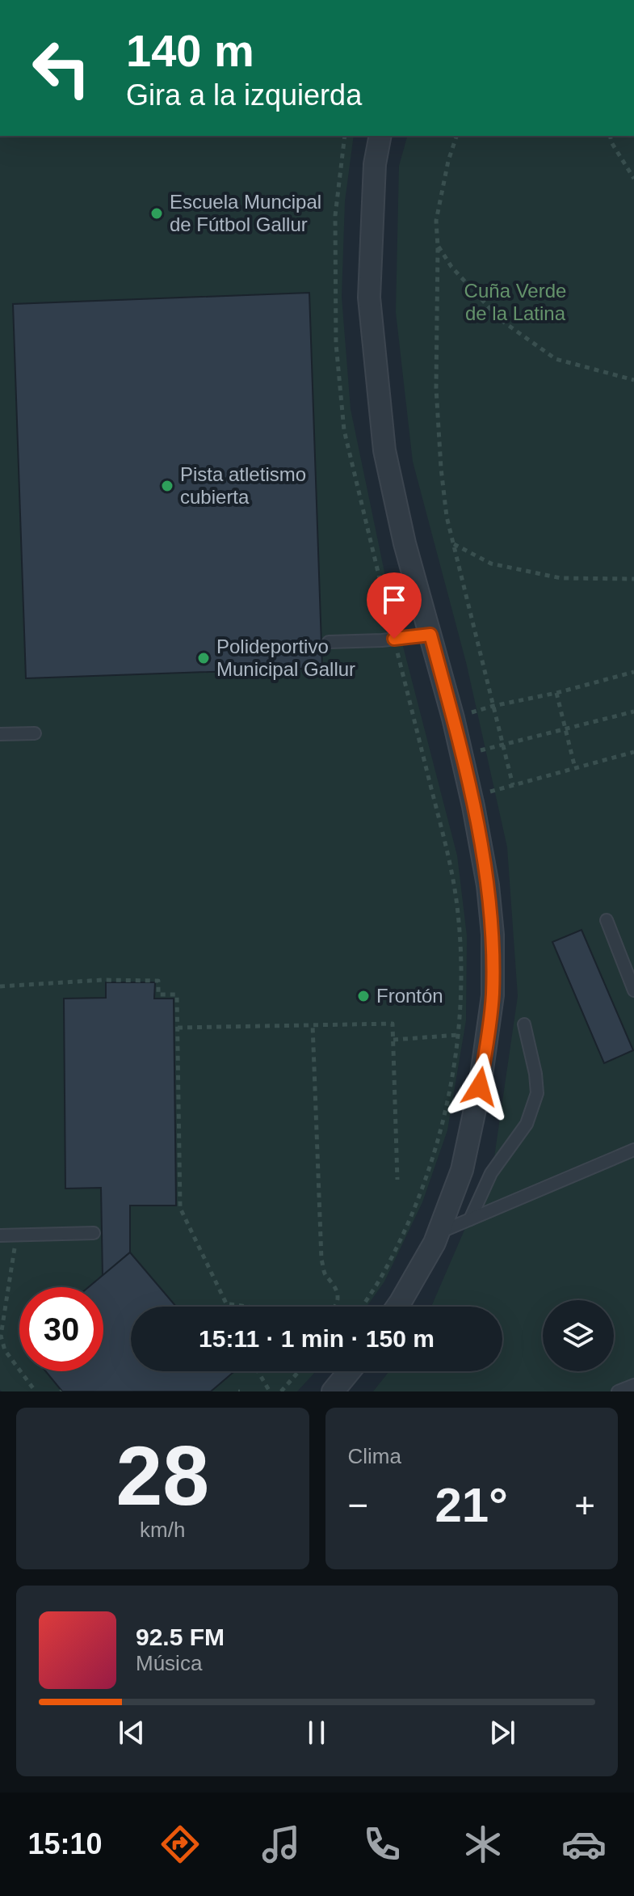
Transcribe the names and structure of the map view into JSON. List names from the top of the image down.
{
  "parks": ["Cuña Verde de la Latina"],
  "places": [
    "Escuela Muncipal de Fútbol Gallur",
    "Pista atletismo cubierta",
    "Polideportivo Municipal Gallur",
    "Frontón"
  ],
  "page": {
    "turn": ["140 m", "Gira a la izquierda"],
    "limit": "30",
    "trip": "15:11 · 1 min · 150 m",
    "tile": [
      ["28", "km/h"],
      "Clima"
    ],
    "heat": ["−", "21°", "+"],
    "song": ["92.5 FM", "Música"],
    "tabs": "15:10"
  }
}
